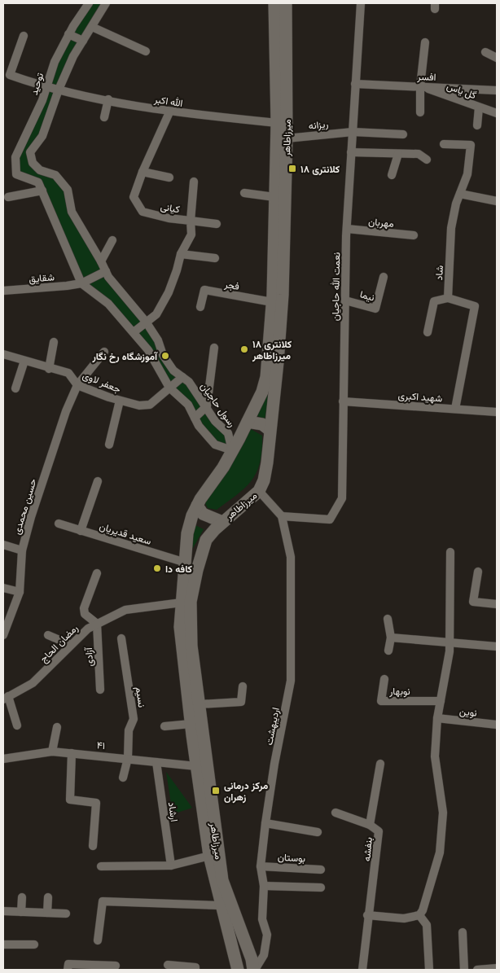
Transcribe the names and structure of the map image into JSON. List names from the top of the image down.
{
  "streets": {
    "main road": ["میرزاطاهر"],
    "street": [
      "افسر",
      "توحید",
      "گل یاس",
      "الله اکبر",
      "ریزانه",
      "کیانی",
      "مهربان",
      "شاد",
      "شقایق",
      "فجر",
      "نعمت الله حاجیان",
      "نیما",
      "جعفر لاوی",
      "شهید اکبری",
      "رسول حاجیان",
      "حسین محمدی",
      "سعید قدیریان",
      "رمضان الحاج",
      "آزادی",
      "نوبهار",
      "نسیم",
      "نوین",
      "اردیبهشت",
      "۴۱",
      "ارشاد",
      "بنفشه",
      "بوستان"
    ]
  },
  "crossings": [
    ["افسر", "گل یاس"],
    ["افسر", "نعمت الله حاجیان"],
    ["توحید", "الله اکبر"],
    ["الله اکبر", "میرزاطاهر"],
    ["الله اکبر", "کیانی"],
    ["الله اکبر", "رسول حاجیان"],
    ["ریزانه", "میرزاطاهر"],
    ["ریزانه", "نعمت الله حاجیان"],
    ["میرزاطاهر", "فجر"],
    ["میرزاطاهر", "رسول حاجیان"],
    ["میرزاطاهر", "سعید قدیریان"],
    ["میرزاطاهر", "رمضان الحاج"],
    ["میرزاطاهر", "اردیبهشت"],
    ["میرزاطاهر", "۴۱"],
    ["کیانی", "رسول حاجیان"],
    ["مهربان", "نعمت الله حاجیان"],
    ["شقایق", "رسول حاجیان"],
    ["نعمت الله حاجیان", "نیما"],
    ["نعمت الله حاجیان", "شهید اکبری"],
    ["نعمت الله حاجیان", "اردیبهشت"],
    ["جعفر لاوی", "رسول حاجیان"],
    ["جعفر لاوی", "حسین محمدی"],
    ["رمضان الحاج", "آزادی"],
    ["نسیم", "۴۱"],
    ["اردیبهشت", "بوستان"],
    ["۴۱", "ارشاد"]
  ],
  "places": {
    "transit": ["کلانتری ۱۸", "مرکز درمانی زهران"],
    "other": ["کلانتری ۱۸ میرزاطاهر", "آموزشگاه رخ نگار", "کافه دا"]
  }
}
